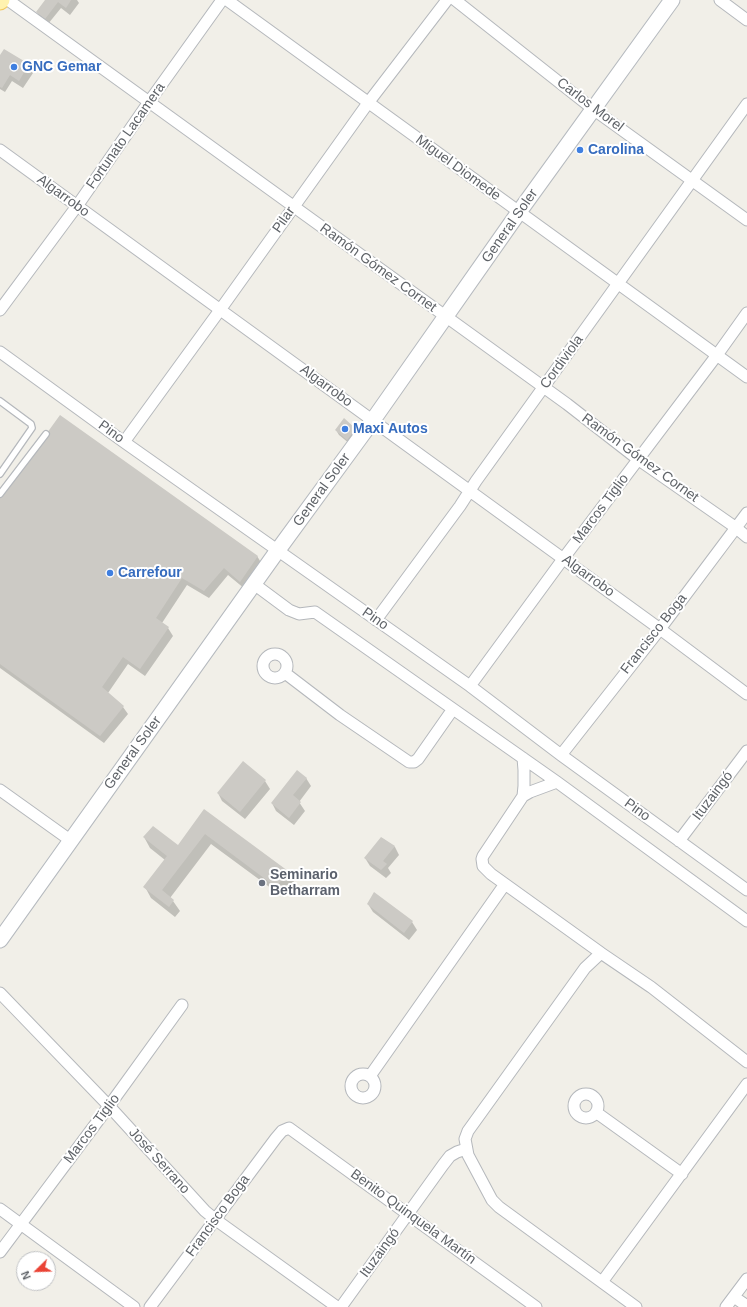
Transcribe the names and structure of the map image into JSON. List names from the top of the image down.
{
  "streets": {
    "street": [
      "Carlos Morel",
      "Fortunato Lacamera",
      "Miguel Diomede",
      "Algarrobo",
      "Pilar",
      "General Soler",
      "Ramón Gómez Cornet",
      "Cordiviola",
      "Pino",
      "Marcos Tiglio",
      "Francisco Boga",
      "Ituzaingó",
      "José Serrano",
      "Benito Quinquela Martín"
    ]
  },
  "crossings": [
    ["Carlos Morel", "General Soler"],
    ["Carlos Morel", "Cordiviola"],
    ["Fortunato Lacamera", "Algarrobo"],
    ["Fortunato Lacamera", "Ramón Gómez Cornet"],
    ["Miguel Diomede", "Pilar"],
    ["Miguel Diomede", "General Soler"],
    ["Miguel Diomede", "Cordiviola"],
    ["Miguel Diomede", "Marcos Tiglio"],
    ["Algarrobo", "Pilar"],
    ["Algarrobo", "General Soler"],
    ["Algarrobo", "Cordiviola"],
    ["Algarrobo", "Marcos Tiglio"],
    ["Algarrobo", "Francisco Boga"],
    ["Pilar", "Ramón Gómez Cornet"],
    ["Pilar", "Pino"],
    ["General Soler", "Ramón Gómez Cornet"],
    ["General Soler", "Pino"],
    ["Ramón Gómez Cornet", "Cordiviola"],
    ["Ramón Gómez Cornet", "Marcos Tiglio"],
    ["Ramón Gómez Cornet", "Francisco Boga"],
    ["Cordiviola", "Pino"],
    ["Pino", "Marcos Tiglio"],
    ["Pino", "Francisco Boga"],
    ["Pino", "Ituzaingó"],
    ["Marcos Tiglio", "José Serrano"],
    ["Francisco Boga", "José Serrano"],
    ["Francisco Boga", "Benito Quinquela Martín"],
    ["Ituzaingó", "Benito Quinquela Martín"]
  ],
  "places": [
    "GNC Gemar",
    "Carolina",
    "Maxi Autos",
    "Carrefour",
    "Seminario Betharram"
  ],
  "north": "bottom left"
}
